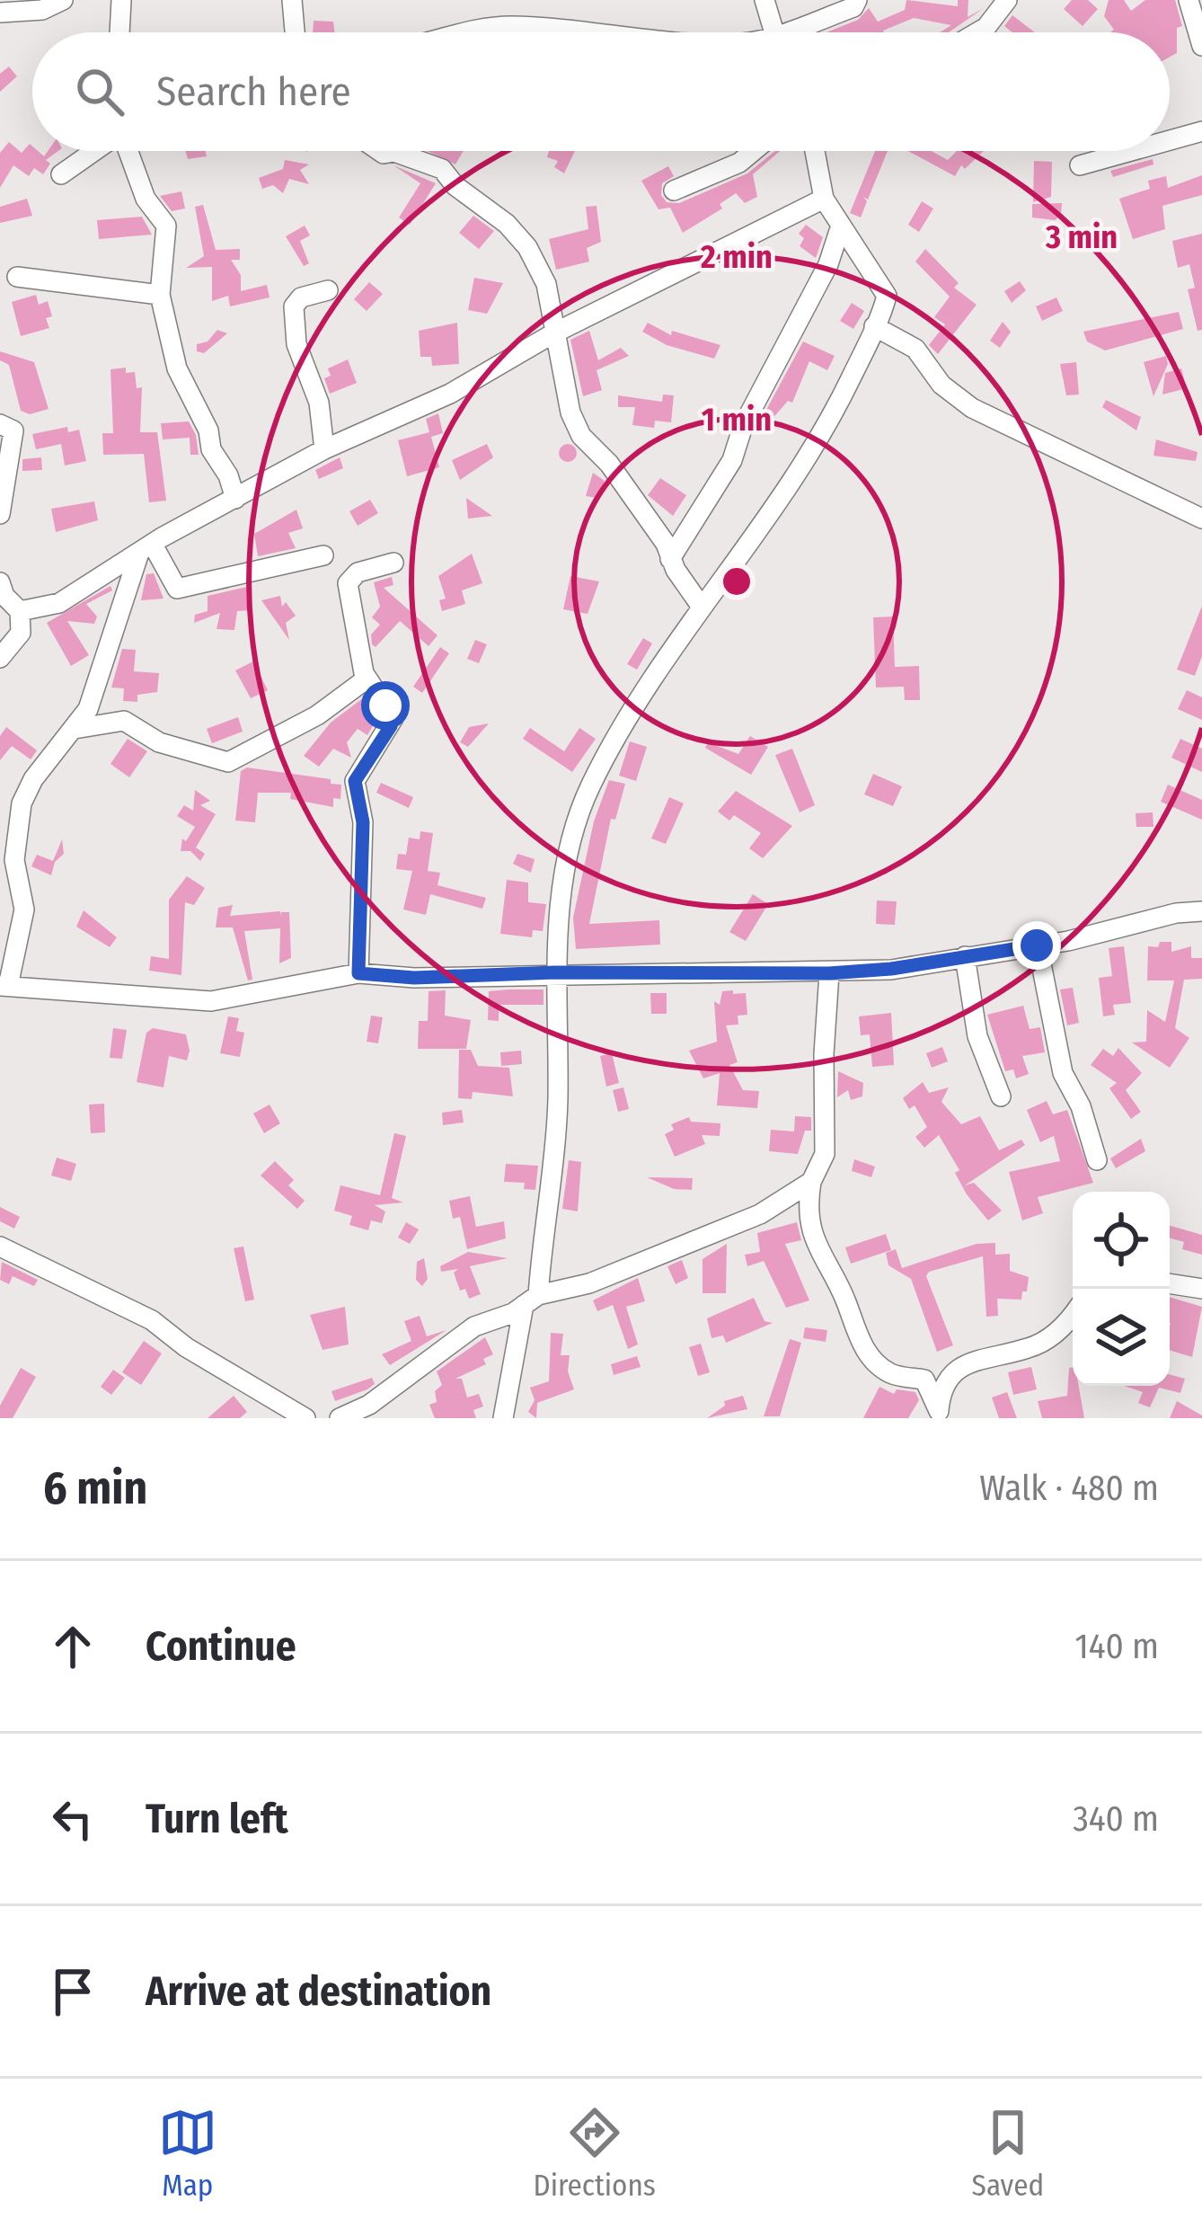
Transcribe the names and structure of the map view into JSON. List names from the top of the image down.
{
  "page": {
    "search": "Search here",
    "heading": ["6 min", "Walk · 480 m"],
    "list": [
      ["Continue", "140 m"],
      ["Turn left", "340 m"],
      "Arrive at destination"
    ],
    "nav": ["Map", "Directions", "Saved"]
  },
  "rings": ["3 min", "2 min", "1 min"]
}
